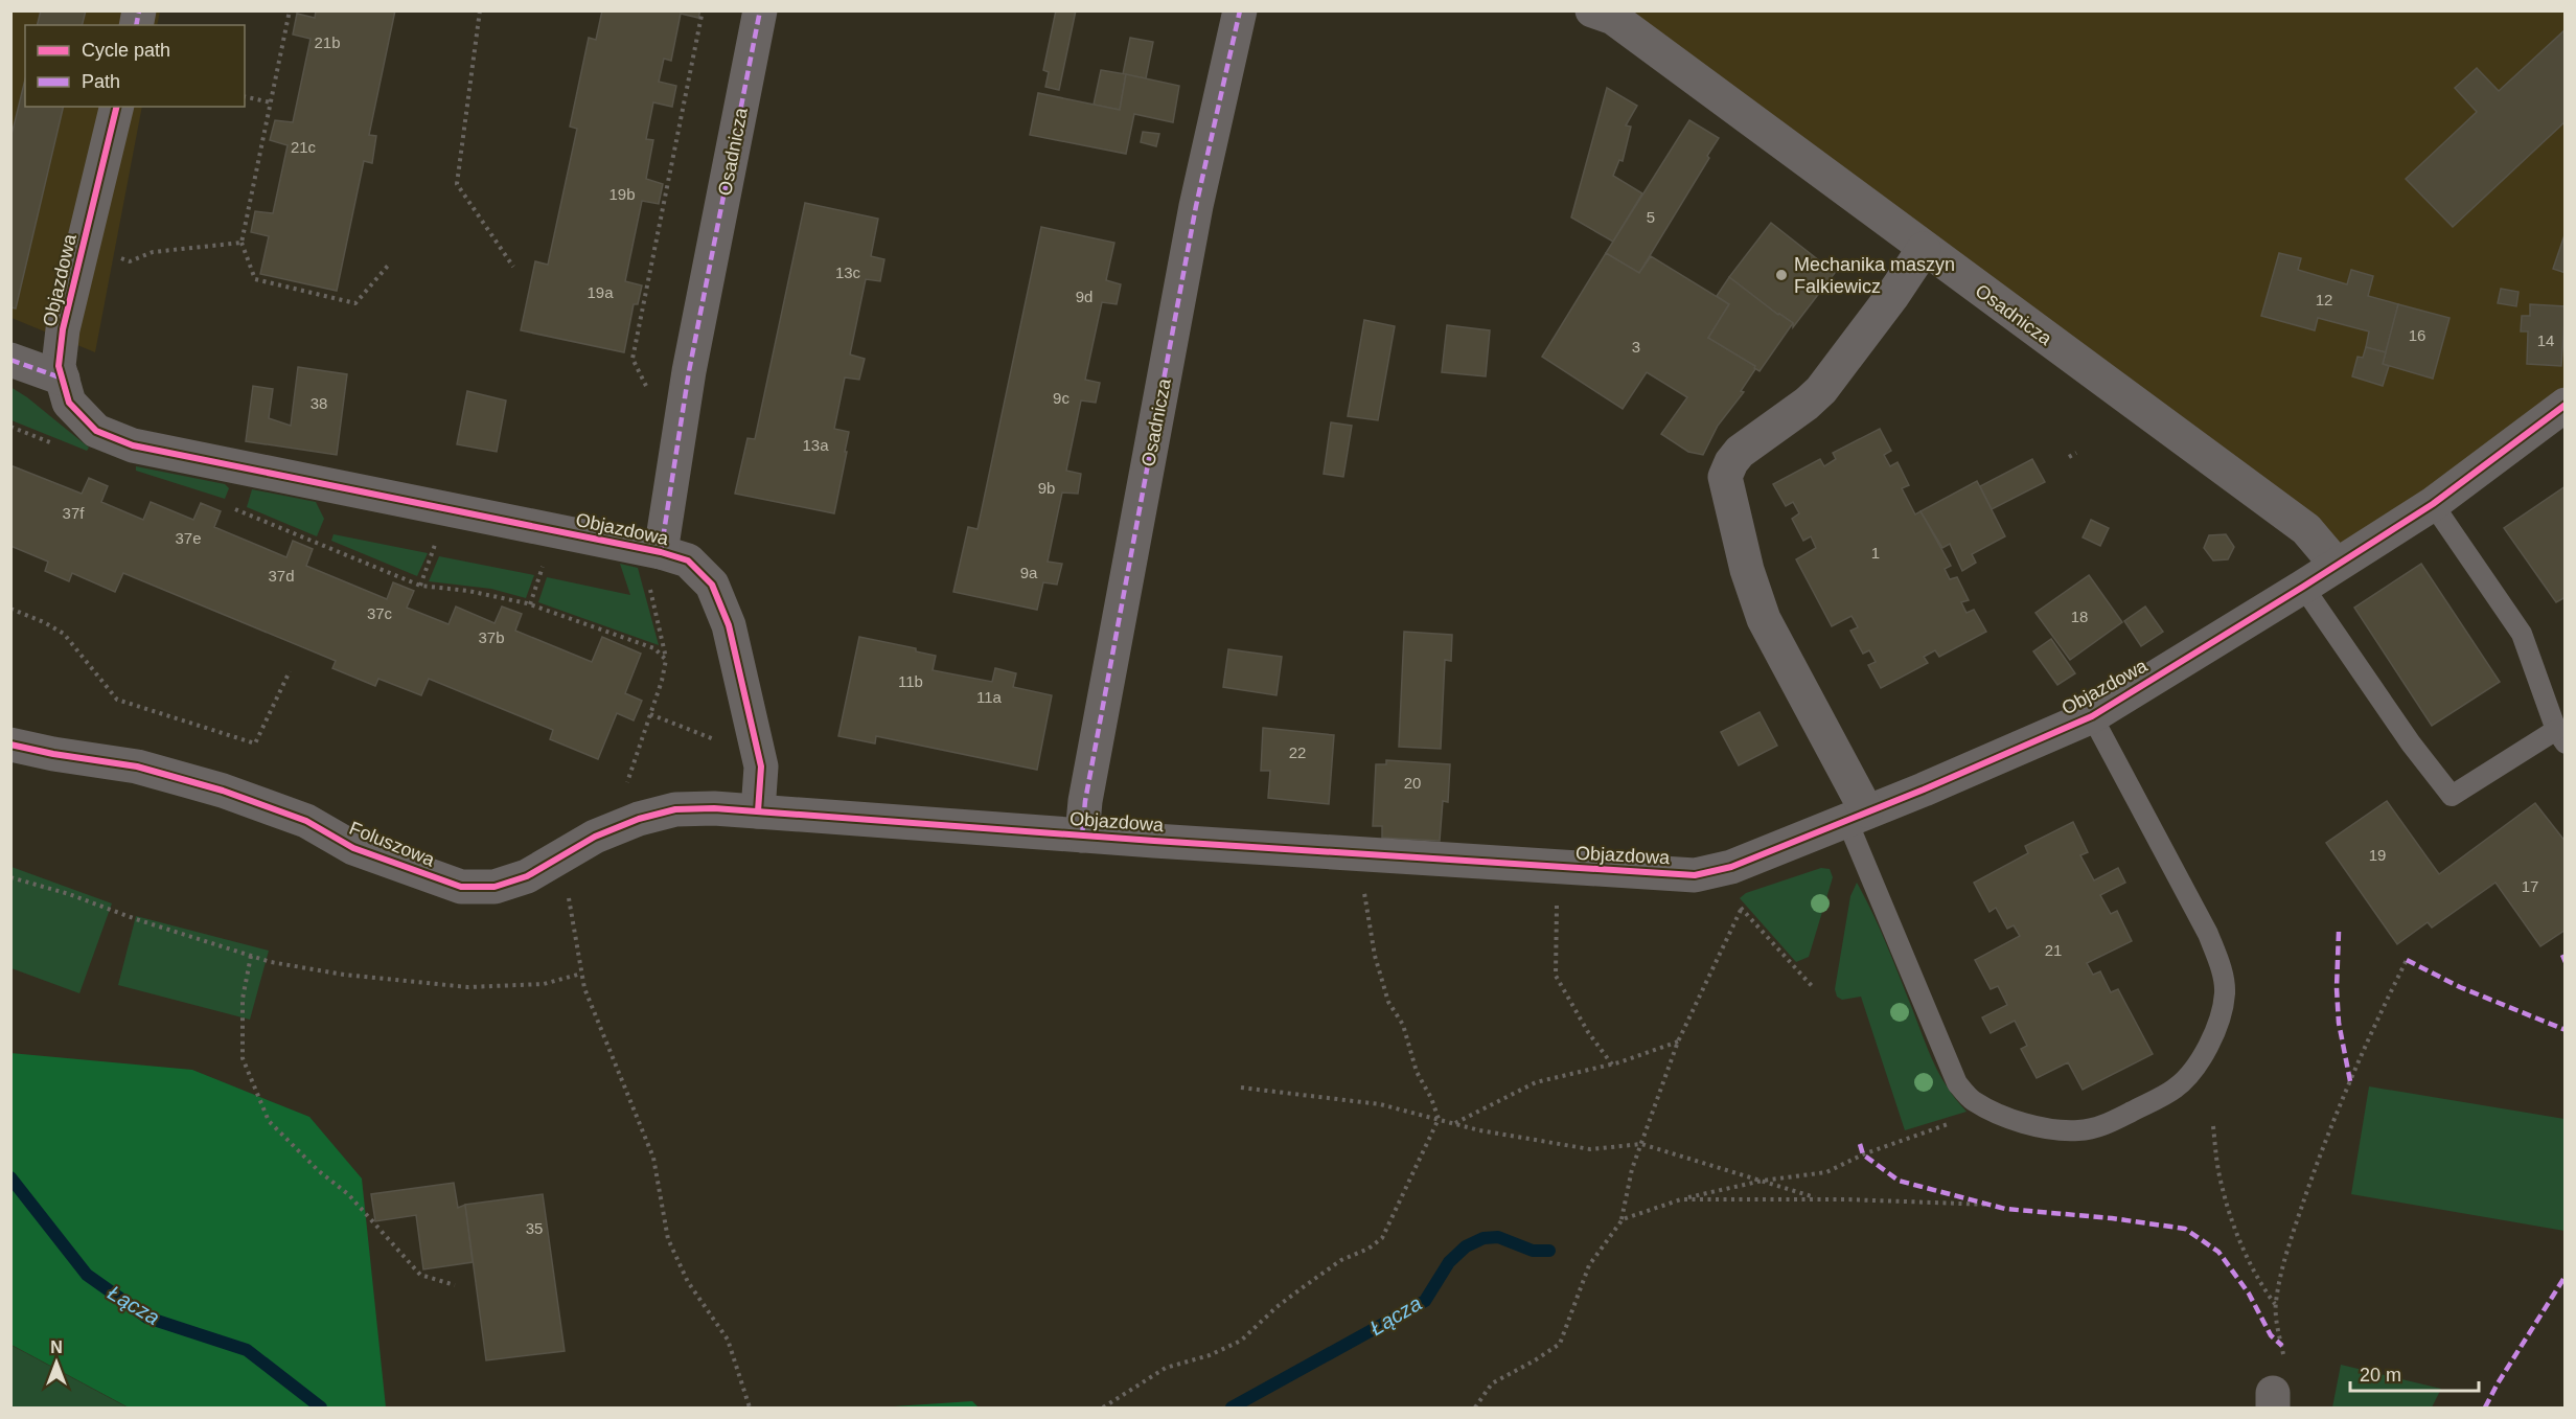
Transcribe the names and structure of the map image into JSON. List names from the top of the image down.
{
  "streets": {
    "street": ["Osadnicza", "Objazdowa", "Foluszowa"]
  },
  "crossings": [
    ["Osadnicza", "Objazdowa"],
    ["Objazdowa", "Foluszowa"]
  ],
  "water": ["Łącza"],
  "places": ["Mechanika maszyn Falkiewicz"],
  "house_numbers": [
    "21b",
    "21c",
    "19b",
    "5",
    "13c",
    "19a",
    "9d",
    "12",
    "16",
    "14",
    "3",
    "9c",
    "38",
    "13a",
    "9b",
    "37f",
    "37e",
    "1",
    "9a",
    "37d",
    "37c",
    "18",
    "37b",
    "11b",
    "11a",
    "22",
    "20",
    "19",
    "17",
    "21",
    "35"
  ],
  "legend": ["Cycle path", "Path"],
  "scale_bar": "20 m",
  "north": "top"
}
